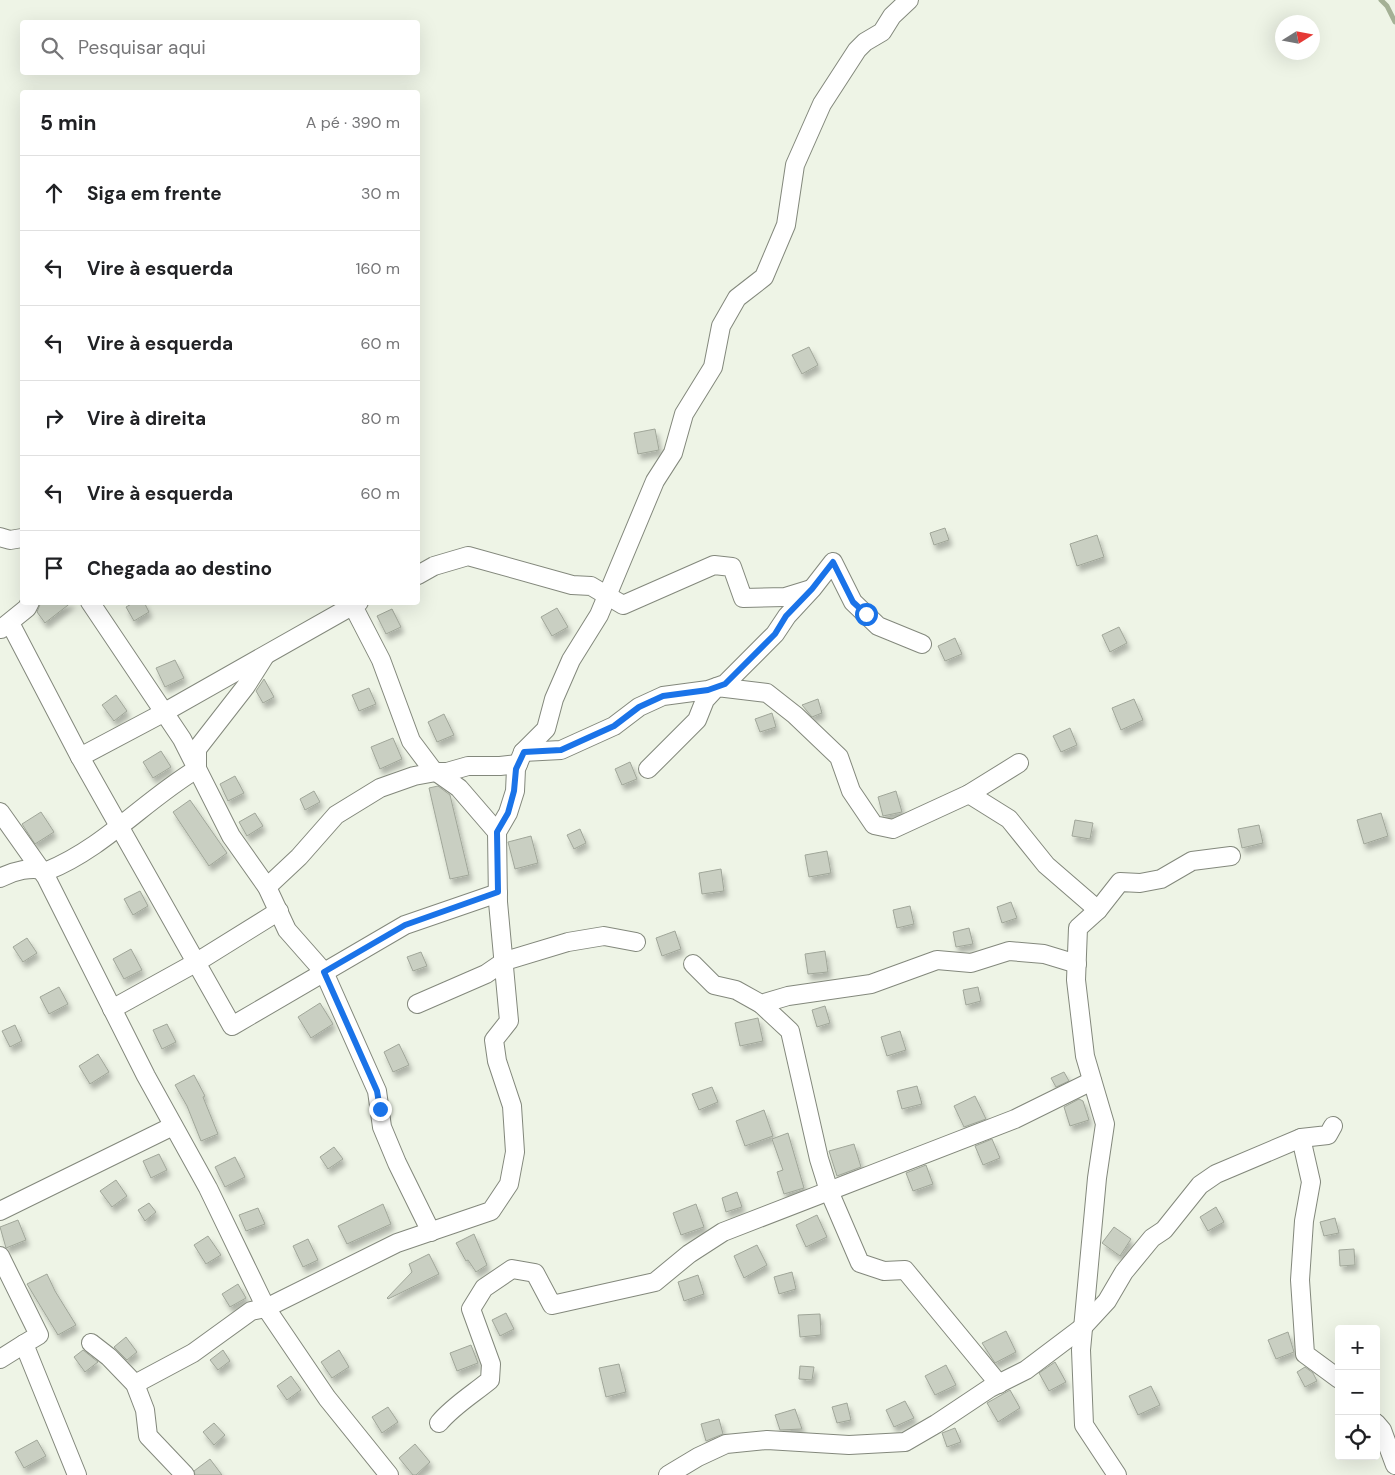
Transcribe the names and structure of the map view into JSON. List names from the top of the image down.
{
  "north": "right",
  "page": {
    "search": "Pesquisar aqui",
    "heading": ["5 min", "A pé · 390 m"],
    "list": [
      ["Siga em frente", "30 m"],
      ["Vire à esquerda", "160 m"],
      ["Vire à esquerda", "60 m"],
      ["Vire à direita", "80 m"],
      ["Vire à esquerda", "60 m"],
      "Chegada ao destino"
    ],
    "map_buttons": ["+", "−"]
  }
}
